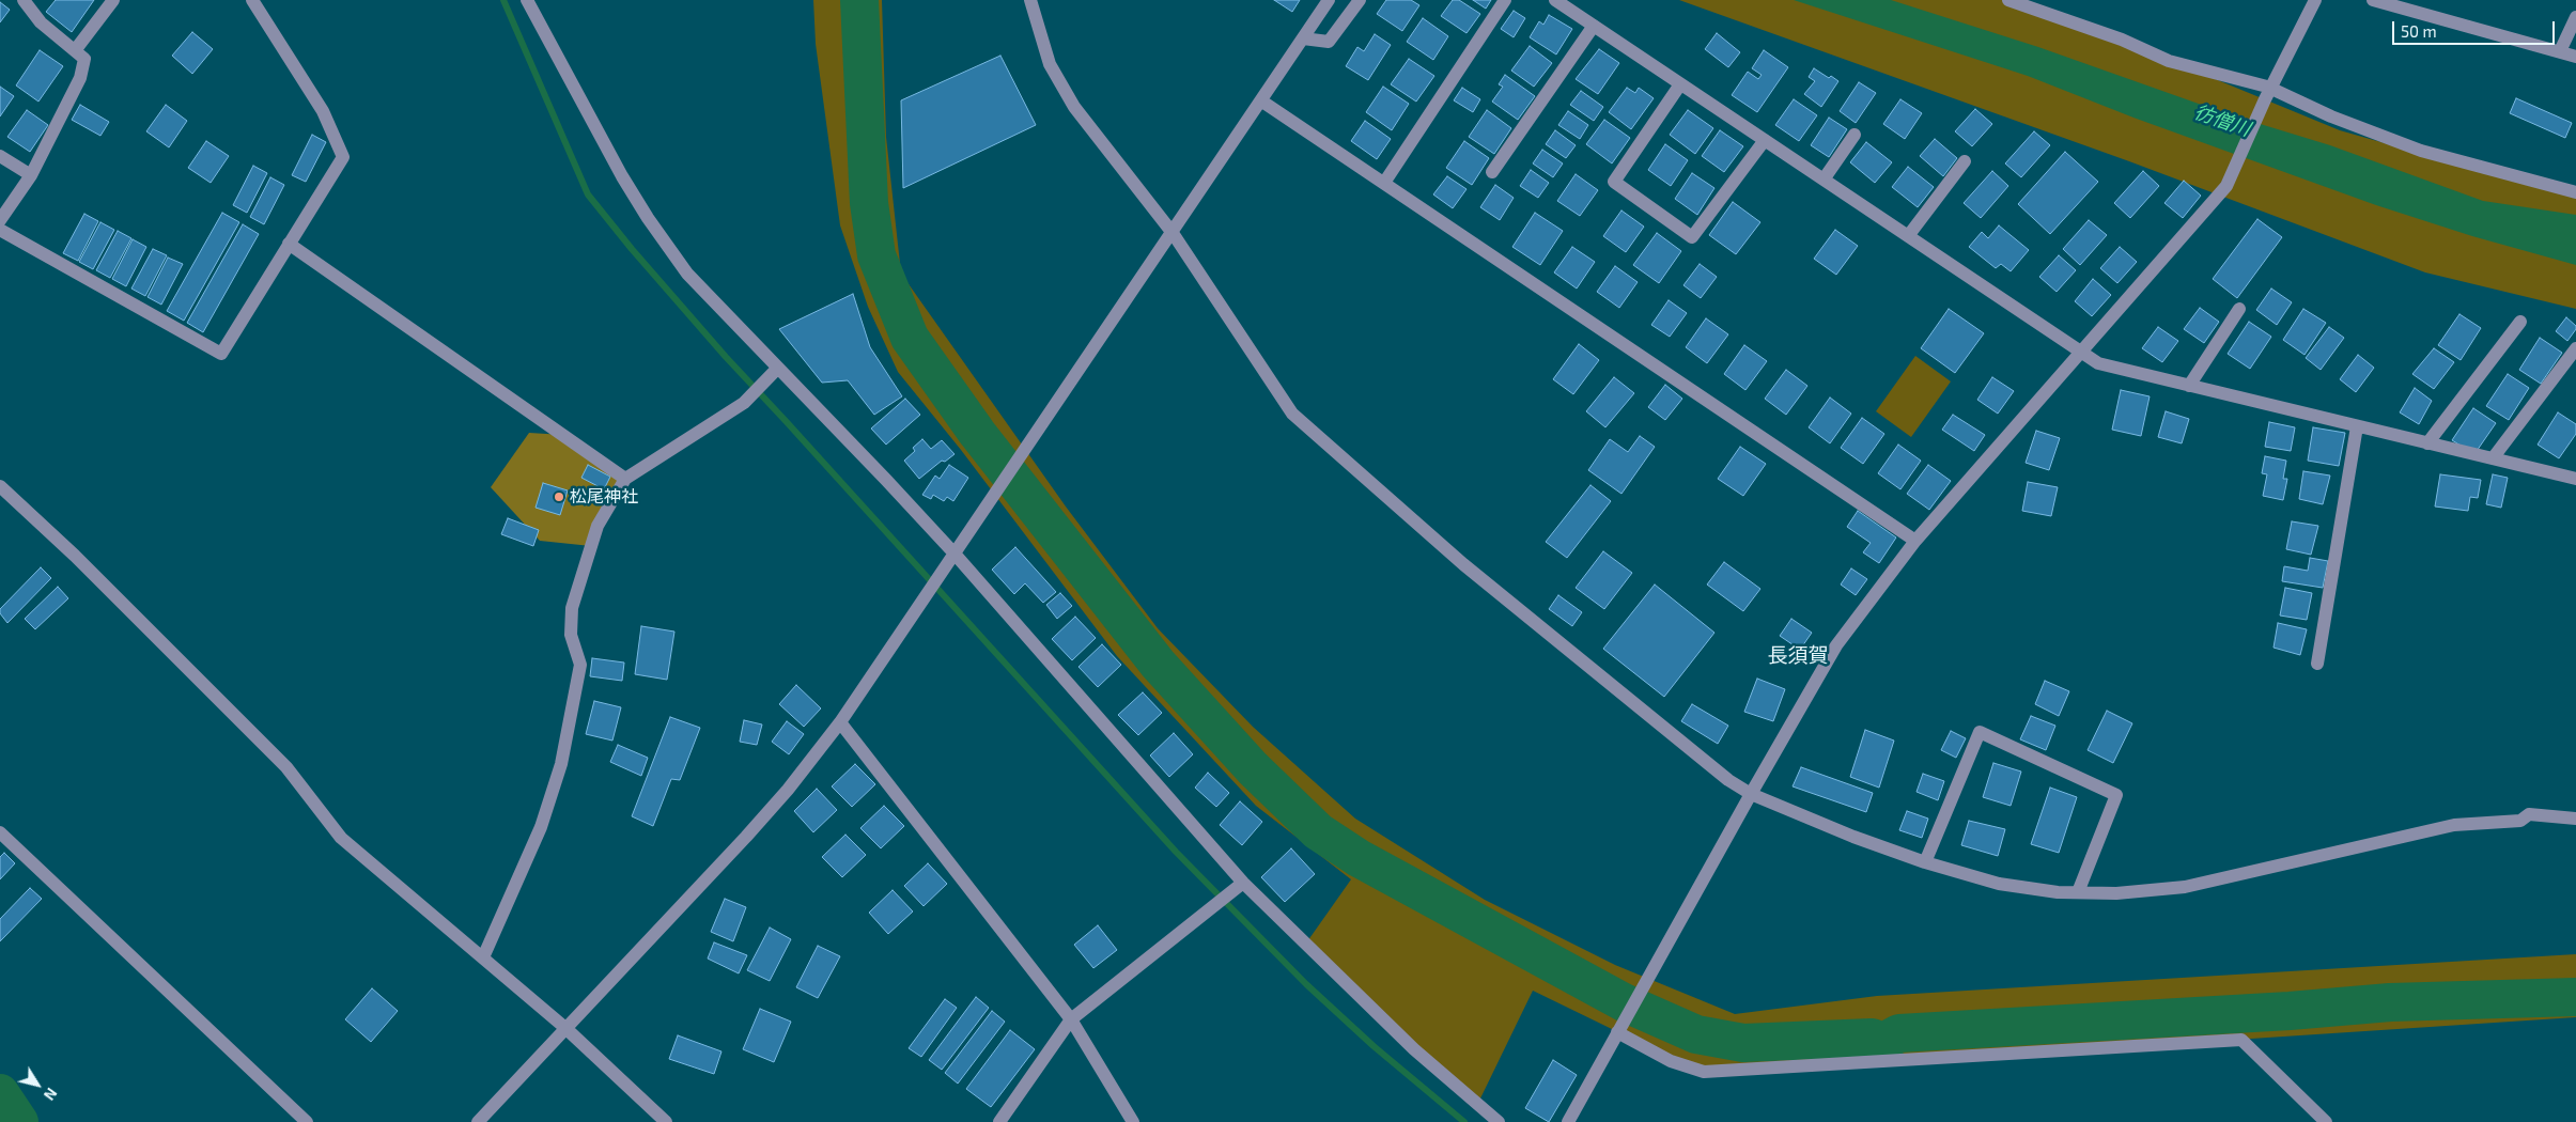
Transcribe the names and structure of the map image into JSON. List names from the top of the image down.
{
  "districts": ["長須賀"],
  "water": ["彷僧川"],
  "places": ["松尾神社"],
  "scale_bar": "50 m",
  "north": "bottom right"
}
